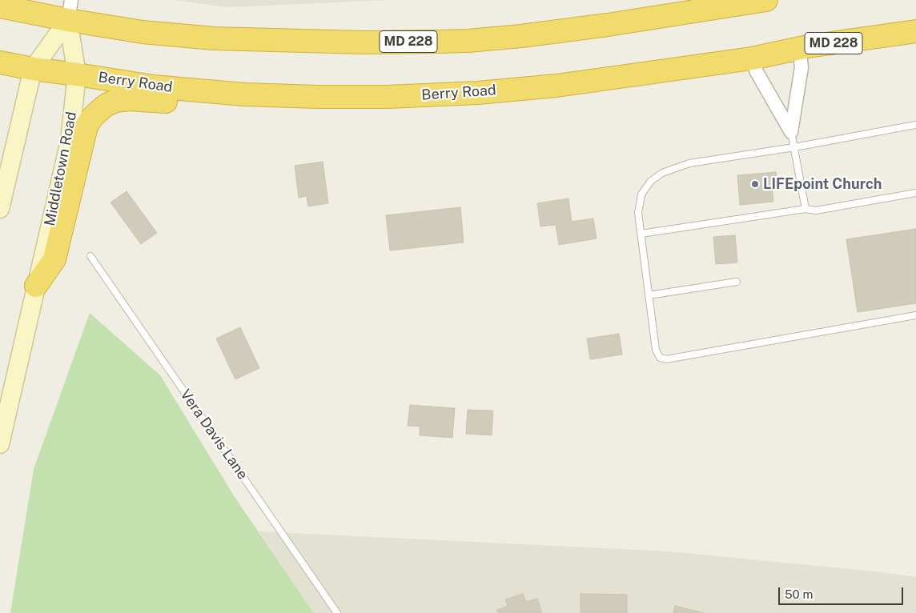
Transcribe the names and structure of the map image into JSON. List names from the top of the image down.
{
  "streets": {
    "highway": ["MD 228", "Berry Road"],
    "main road": ["Middletown Road"],
    "lane": ["Vera Davis Lane"]
  },
  "crossings": [
    ["MD 228", "Middletown Road"],
    ["Berry Road", "Middletown Road"]
  ],
  "places": ["LIFEpoint Church"],
  "scale_bar": "50 m"
}
